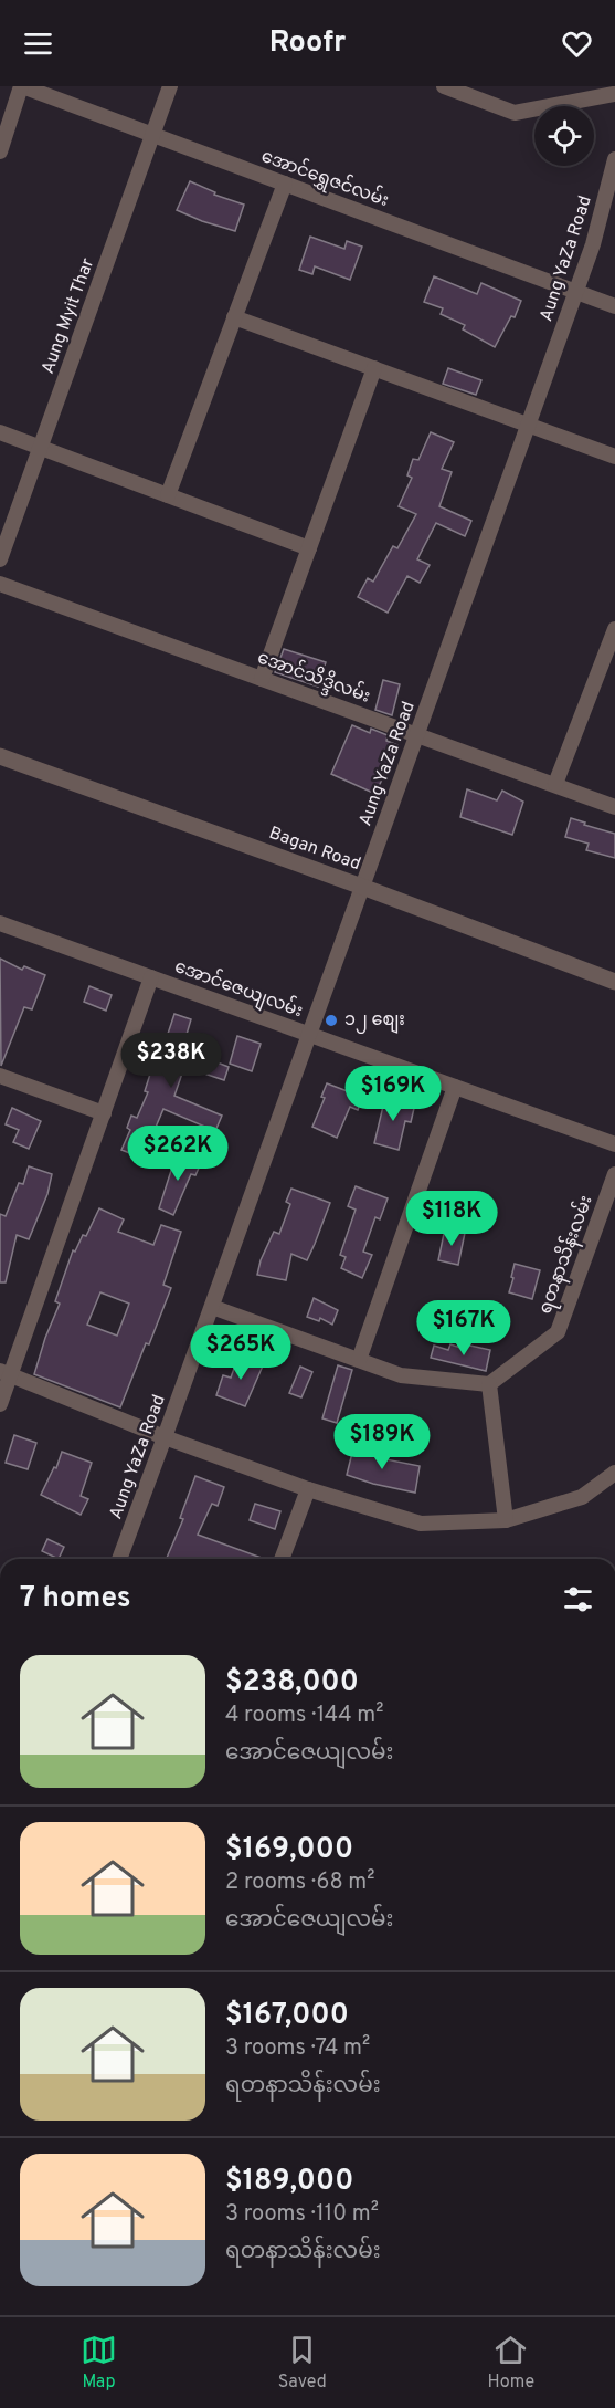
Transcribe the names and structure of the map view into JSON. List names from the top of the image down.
{
  "streets": {
    "street": [
      "အောင်ရွှေဇင်လမ်း",
      "Aung YaZa Road",
      "Aung Myit Thar",
      "အောင်သိဒ္ဒိလမ်း",
      "Bagan Road",
      "အောင်ဇေယျလမ်း",
      "ရတနာသိန်းလမ်း"
    ]
  },
  "crossings": [
    ["အောင်ရွှေဇင်လမ်း", "Aung YaZa Road"],
    ["အောင်ရွှေဇင်လမ်း", "Aung Myit Thar"],
    ["Aung YaZa Road", "အောင်သိဒ္ဒိလမ်း"],
    ["Aung YaZa Road", "Bagan Road"],
    ["Aung YaZa Road", "အောင်ဇေယျလမ်း"]
  ],
  "places": ["၁၂ စျေး"],
  "page": {
    "header": "Roofr",
    "price": [
      "$238K",
      "$169K",
      "$262K",
      "$118K",
      "$167K",
      "$265K",
      "$189K"
    ],
    "heading": "7 homes",
    "list": [
      {
        "name": "$238,000",
        "note": "4 rooms · 144 m² · အောင်ဇေယျလမ်း"
      },
      {
        "name": "$169,000",
        "note": "2 rooms · 68 m² · အောင်ဇေယျလမ်း"
      },
      {
        "name": "$167,000",
        "note": "3 rooms · 74 m² · ရတနာသိန်းလမ်း"
      },
      {
        "name": "$189,000",
        "note": "3 rooms · 110 m² · ရတနာသိန်းလမ်း"
      }
    ],
    "tabs": ["Map", "Saved", "Home"]
  }
}
